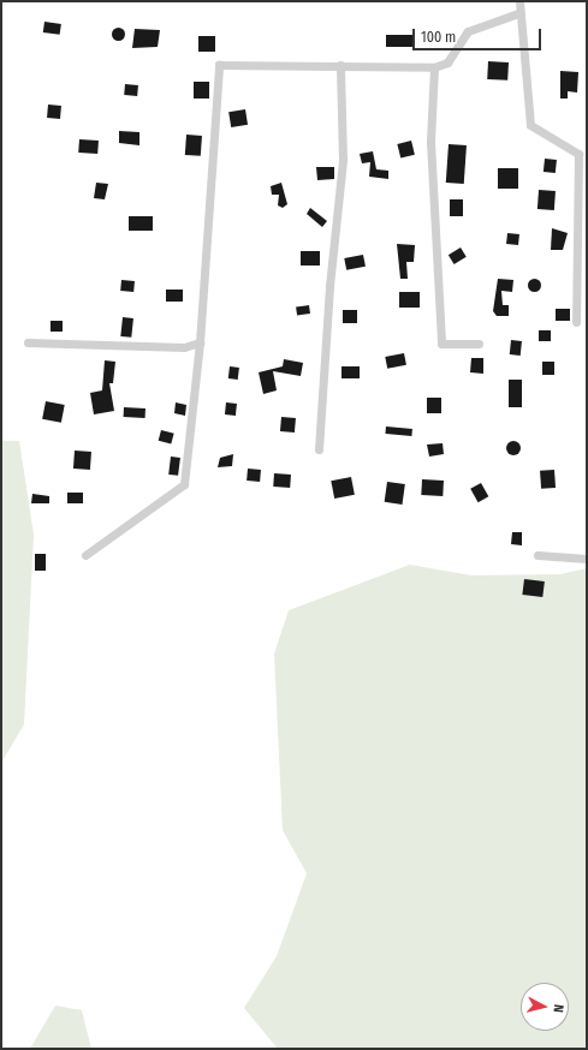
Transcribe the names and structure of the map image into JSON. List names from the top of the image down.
{
  "scale_bar": "100 m",
  "north": "right"
}
